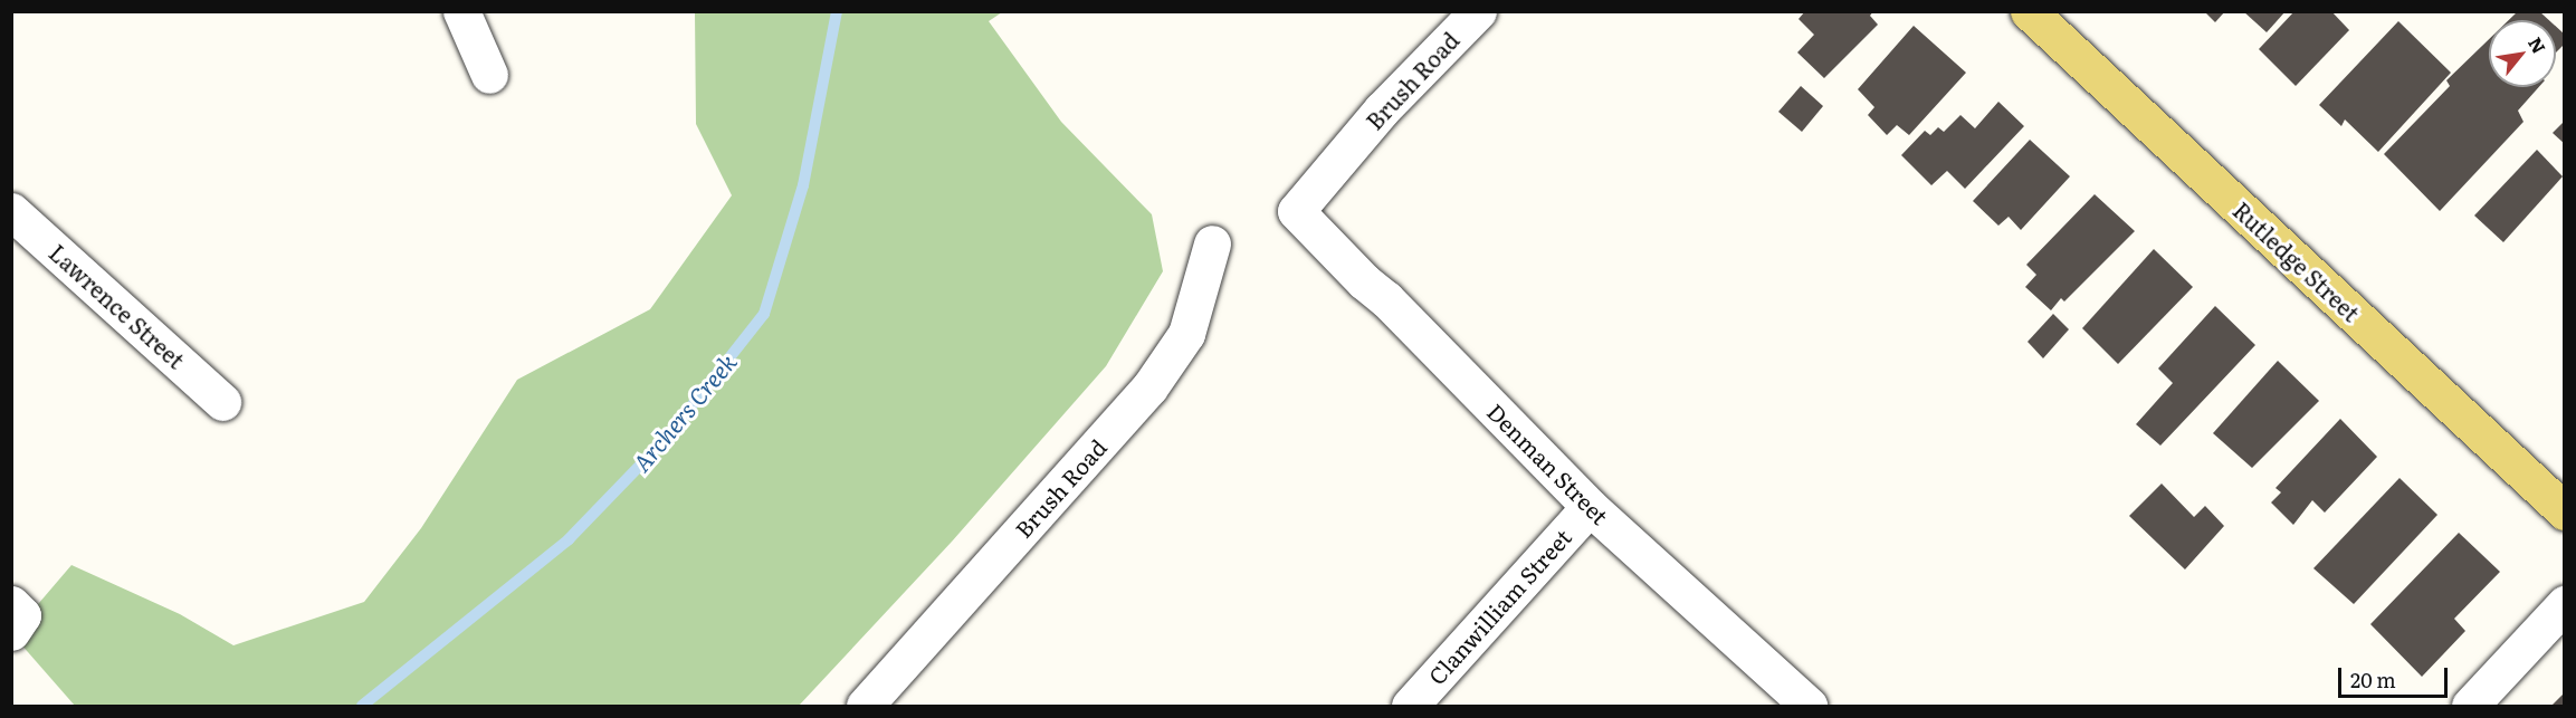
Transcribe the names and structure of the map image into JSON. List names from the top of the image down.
{
  "streets": {
    "main road": ["Rutledge Street"],
    "street": [
      "Brush Road",
      "Lawrence Street",
      "Denman Street",
      "Clanwilliam Street"
    ]
  },
  "crossings": [
    ["Brush Road", "Denman Street"],
    ["Denman Street", "Clanwilliam Street"]
  ],
  "water": ["Archers Creek"],
  "scale_bar": "20 m",
  "north": "top right"
}
